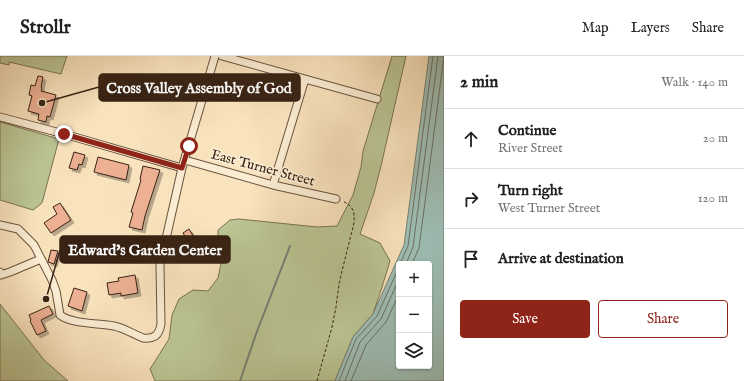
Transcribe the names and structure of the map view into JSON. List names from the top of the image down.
{
  "streets": {
    "street": ["East Turner Street"]
  },
  "places": ["Cross Valley Assembly of God", "Edward's Garden Center"],
  "page": {
    "header": "Strollr",
    "nav": ["Map", "Layers", "Share"],
    "heading": ["2 min", "Walk · 140 m"],
    "list": [
      ["Continue", "River Street", "20 m"],
      ["Turn right", "West Turner Street", "120 m"],
      "Arrive at destination"
    ],
    "map_buttons": ["+", "−"],
    "buttons": ["Save", "Share"]
  }
}
